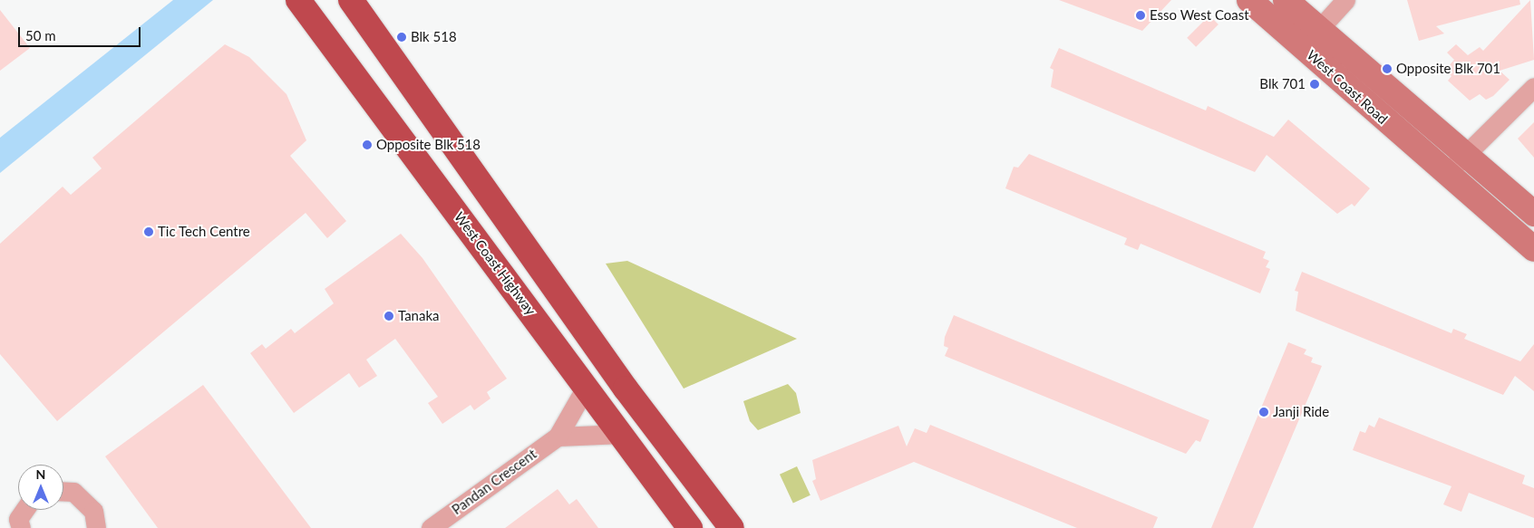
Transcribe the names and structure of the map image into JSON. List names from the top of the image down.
{
  "streets": {
    "highway": ["West Coast Highway"],
    "main road": ["West Coast Road"],
    "street": ["Pandan Crescent"]
  },
  "crossings": [
    ["West Coast Highway", "Pandan Crescent"]
  ],
  "places": [
    "Esso West Coast",
    "Blk 518",
    "Opposite Blk 701",
    "Blk 701",
    "Opposite Blk 518",
    "Tic Tech Centre",
    "Tanaka",
    "Janji Ride"
  ],
  "scale_bar": "50 m",
  "north": "top"
}
